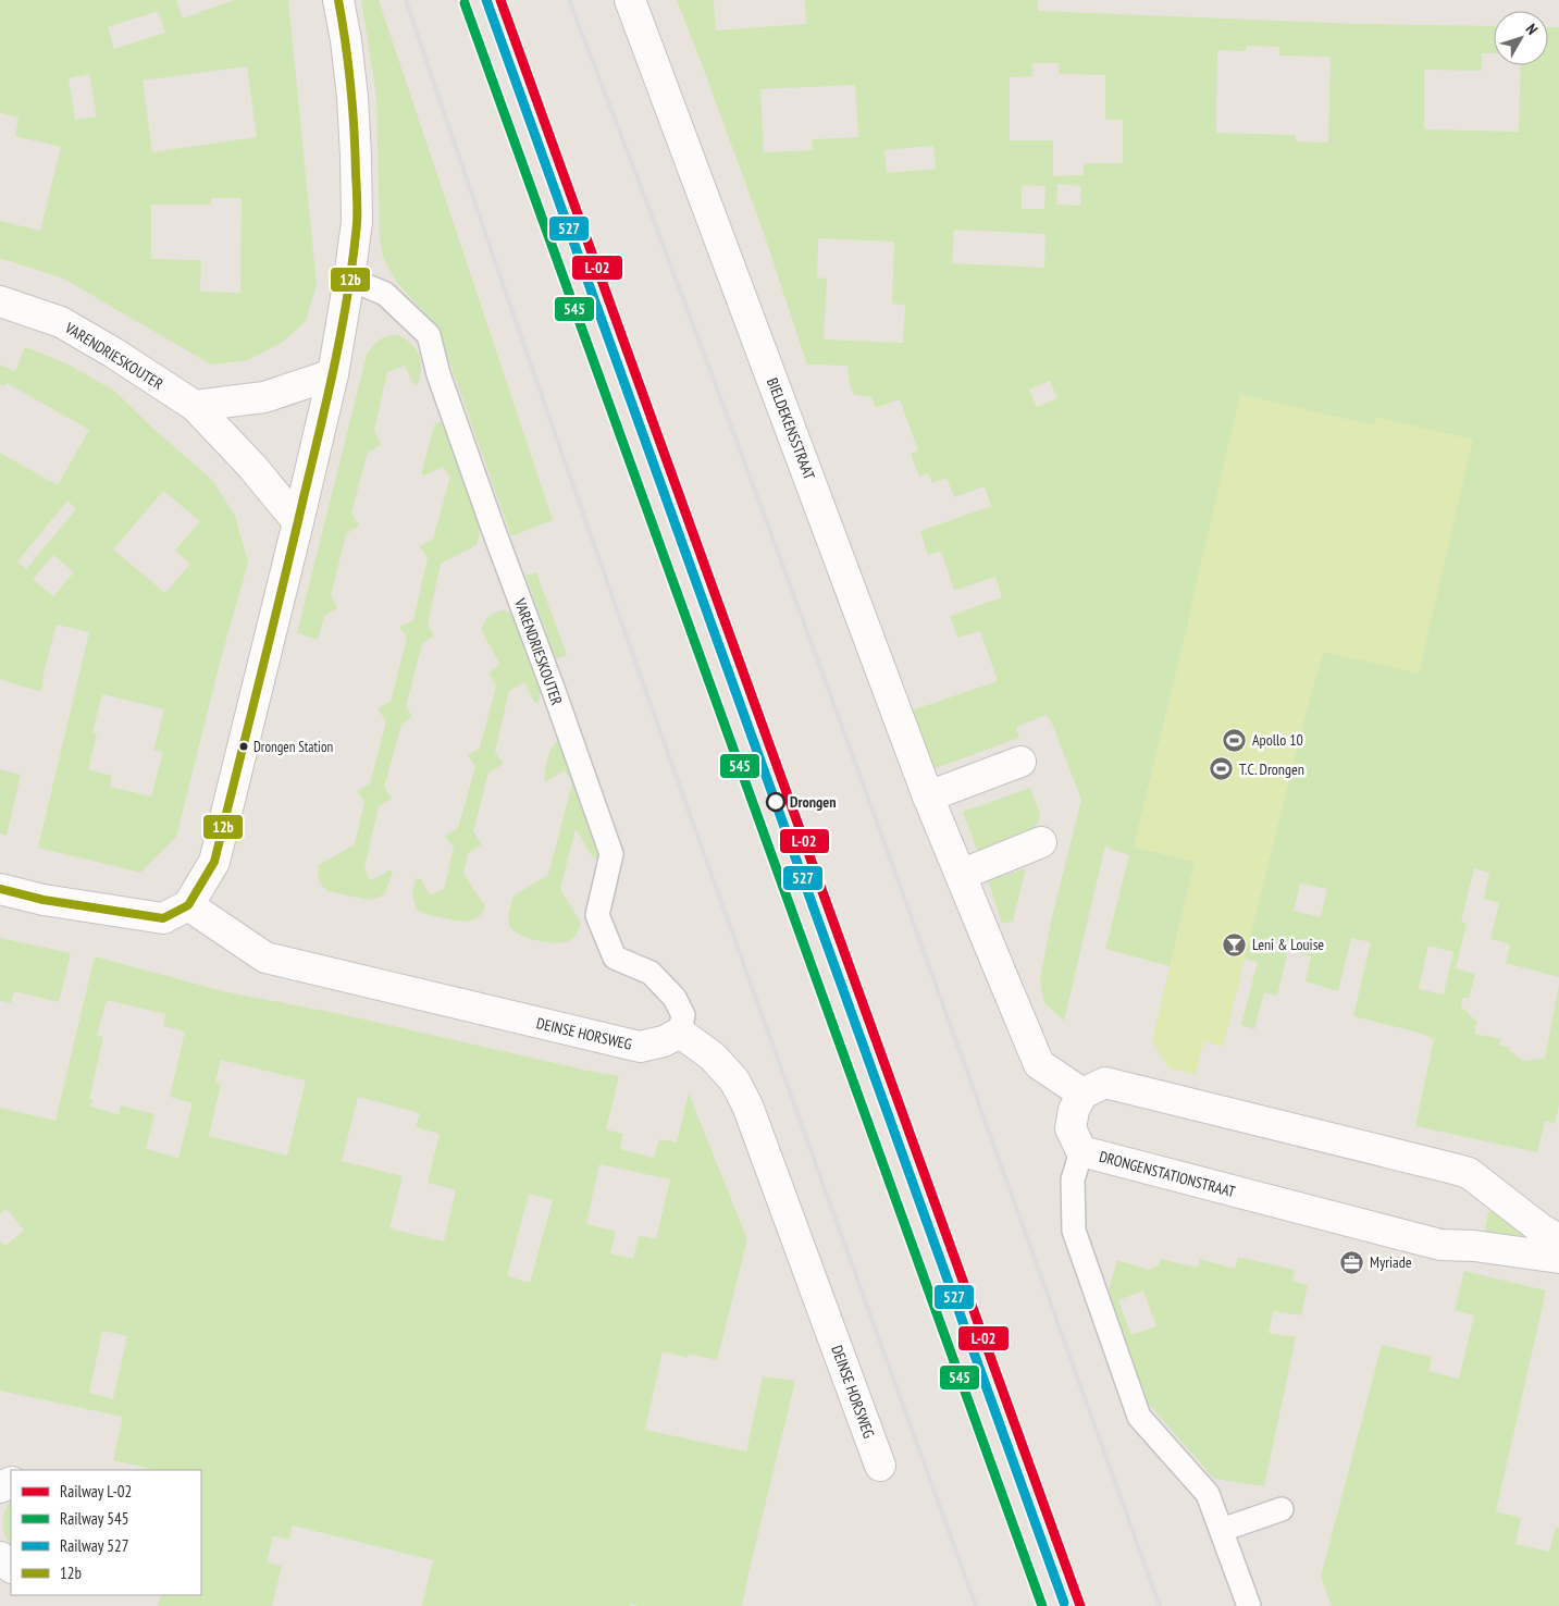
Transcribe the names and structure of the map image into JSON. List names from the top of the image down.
{
  "streets": {
    "street": [
      "VARENDRIESKOUTER",
      "BIELDEKENSSTRAAT",
      "DEINSE HORSWEG",
      "DRONGENSTATIONSTRAAT"
    ]
  },
  "crossings": [
    ["VARENDRIESKOUTER", "DEINSE HORSWEG"],
    ["BIELDEKENSSTRAAT", "DRONGENSTATIONSTRAAT"]
  ],
  "places": {
    "sports": ["Apollo 10", "T.C. Drongen"],
    "other": ["Drongen Station", "Drongen"],
    "bar": ["Leni & Louise"],
    "office": ["Myriade"]
  },
  "lines": [
    "rail line L-02",
    "rail line 527",
    "transit line 12b",
    "rail line 545"
  ],
  "legend": [
    "Railway L-02",
    "Railway 545",
    "Railway 527",
    "12b"
  ],
  "north": "top right"
}
